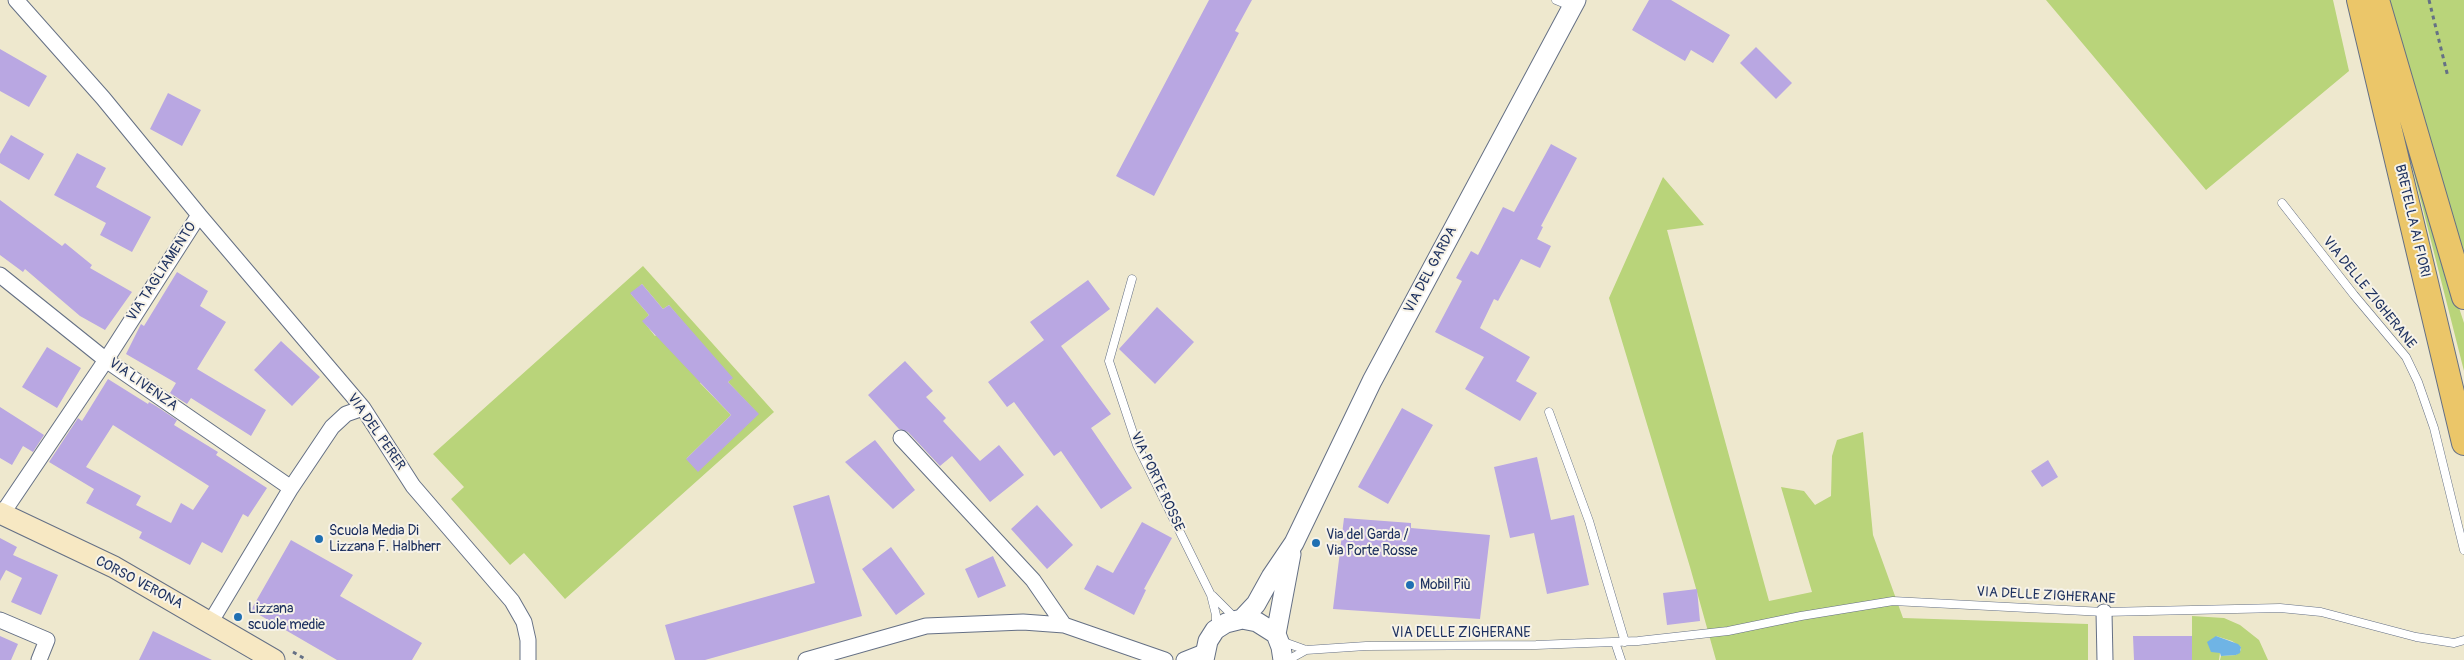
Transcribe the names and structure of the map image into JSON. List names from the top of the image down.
{
  "streets": {
    "main road": ["BRETELLA AI FIORI", "CORSO VERONA"],
    "street": [
      "VIA DEL GARDA",
      "VIA TAGLIAMENTO",
      "VIA LIVENZA",
      "VIA DEL PERER"
    ],
    "lane": ["VIA DELLE ZIGHERANE", "VIA PORTE ROSSE"]
  },
  "crossings": [
    ["VIA DEL GARDA", "VIA DELLE ZIGHERANE"],
    ["VIA TAGLIAMENTO", "VIA LIVENZA"],
    ["VIA TAGLIAMENTO", "VIA DEL PERER"],
    ["VIA TAGLIAMENTO", "CORSO VERONA"]
  ],
  "places": [
    "Scuola Media Di Lizzana F. Halbherr",
    "Via del Garda / Via Porte Rosse",
    "Mobil Più",
    "Lizzana scuole medie"
  ]
}
